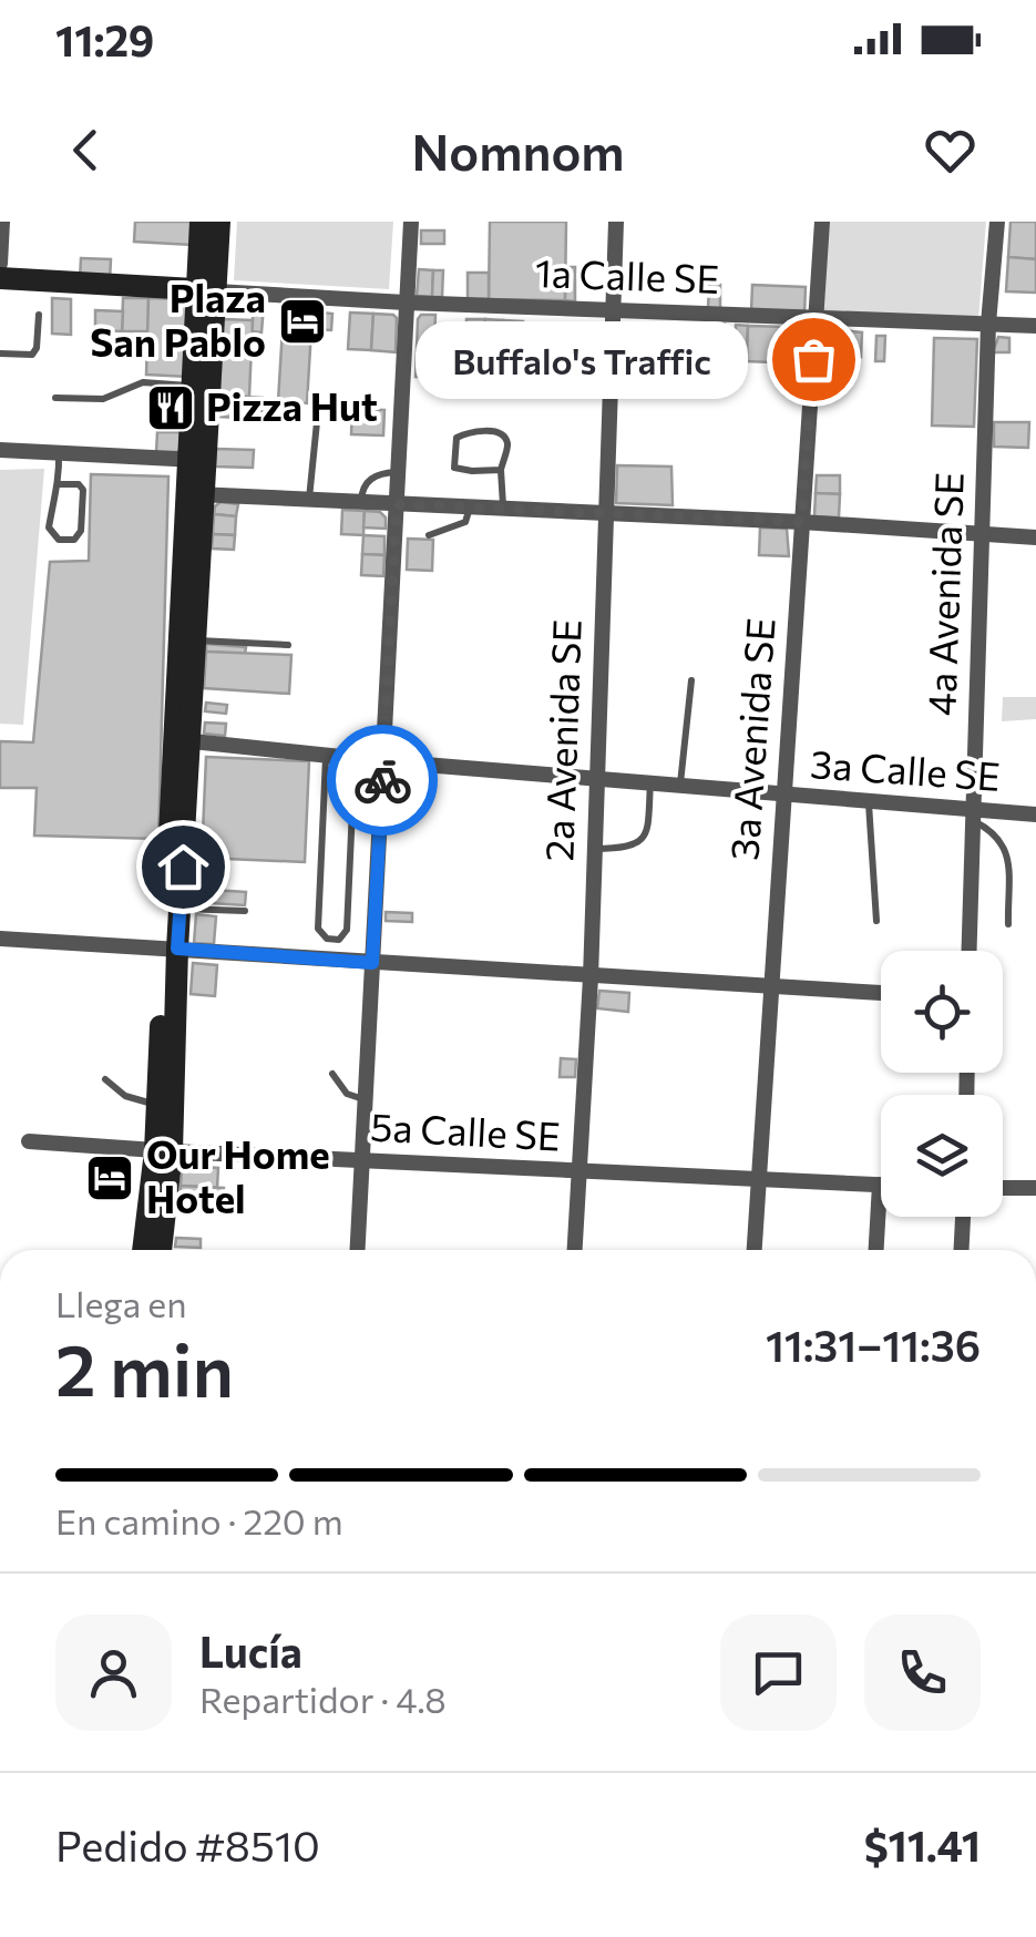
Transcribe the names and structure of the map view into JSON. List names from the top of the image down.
{
  "streets": {
    "street": [
      "1a Calle SE",
      "4a Avenida SE",
      "3a Avenida SE",
      "2a Avenida SE",
      "3a Calle SE",
      "5a Calle SE"
    ]
  },
  "crossings": [
    ["1a Calle SE", "4a Avenida SE"],
    ["1a Calle SE", "3a Avenida SE"],
    ["1a Calle SE", "2a Avenida SE"],
    ["4a Avenida SE", "3a Calle SE"],
    ["3a Avenida SE", "3a Calle SE"],
    ["3a Avenida SE", "5a Calle SE"],
    ["2a Avenida SE", "3a Calle SE"],
    ["2a Avenida SE", "5a Calle SE"]
  ],
  "places": {
    "hotel": ["Plaza San Pablo", "Our Home Hotel"],
    "other": ["Buffalo's Traffic"],
    "restaurant": ["Pizza Hut"]
  },
  "page": {
    "status": "11:29",
    "header": "Nomnom",
    "bubble": "Buffalo's Traffic",
    "heading": ["2 min", "Llega en", "11:31–11:36"],
    "panel": [
      "Lucía",
      "Repartidor · 4.8",
      "Pedido #8510",
      "$11.41"
    ],
    "bar": "En camino · 220 m"
  }
}
